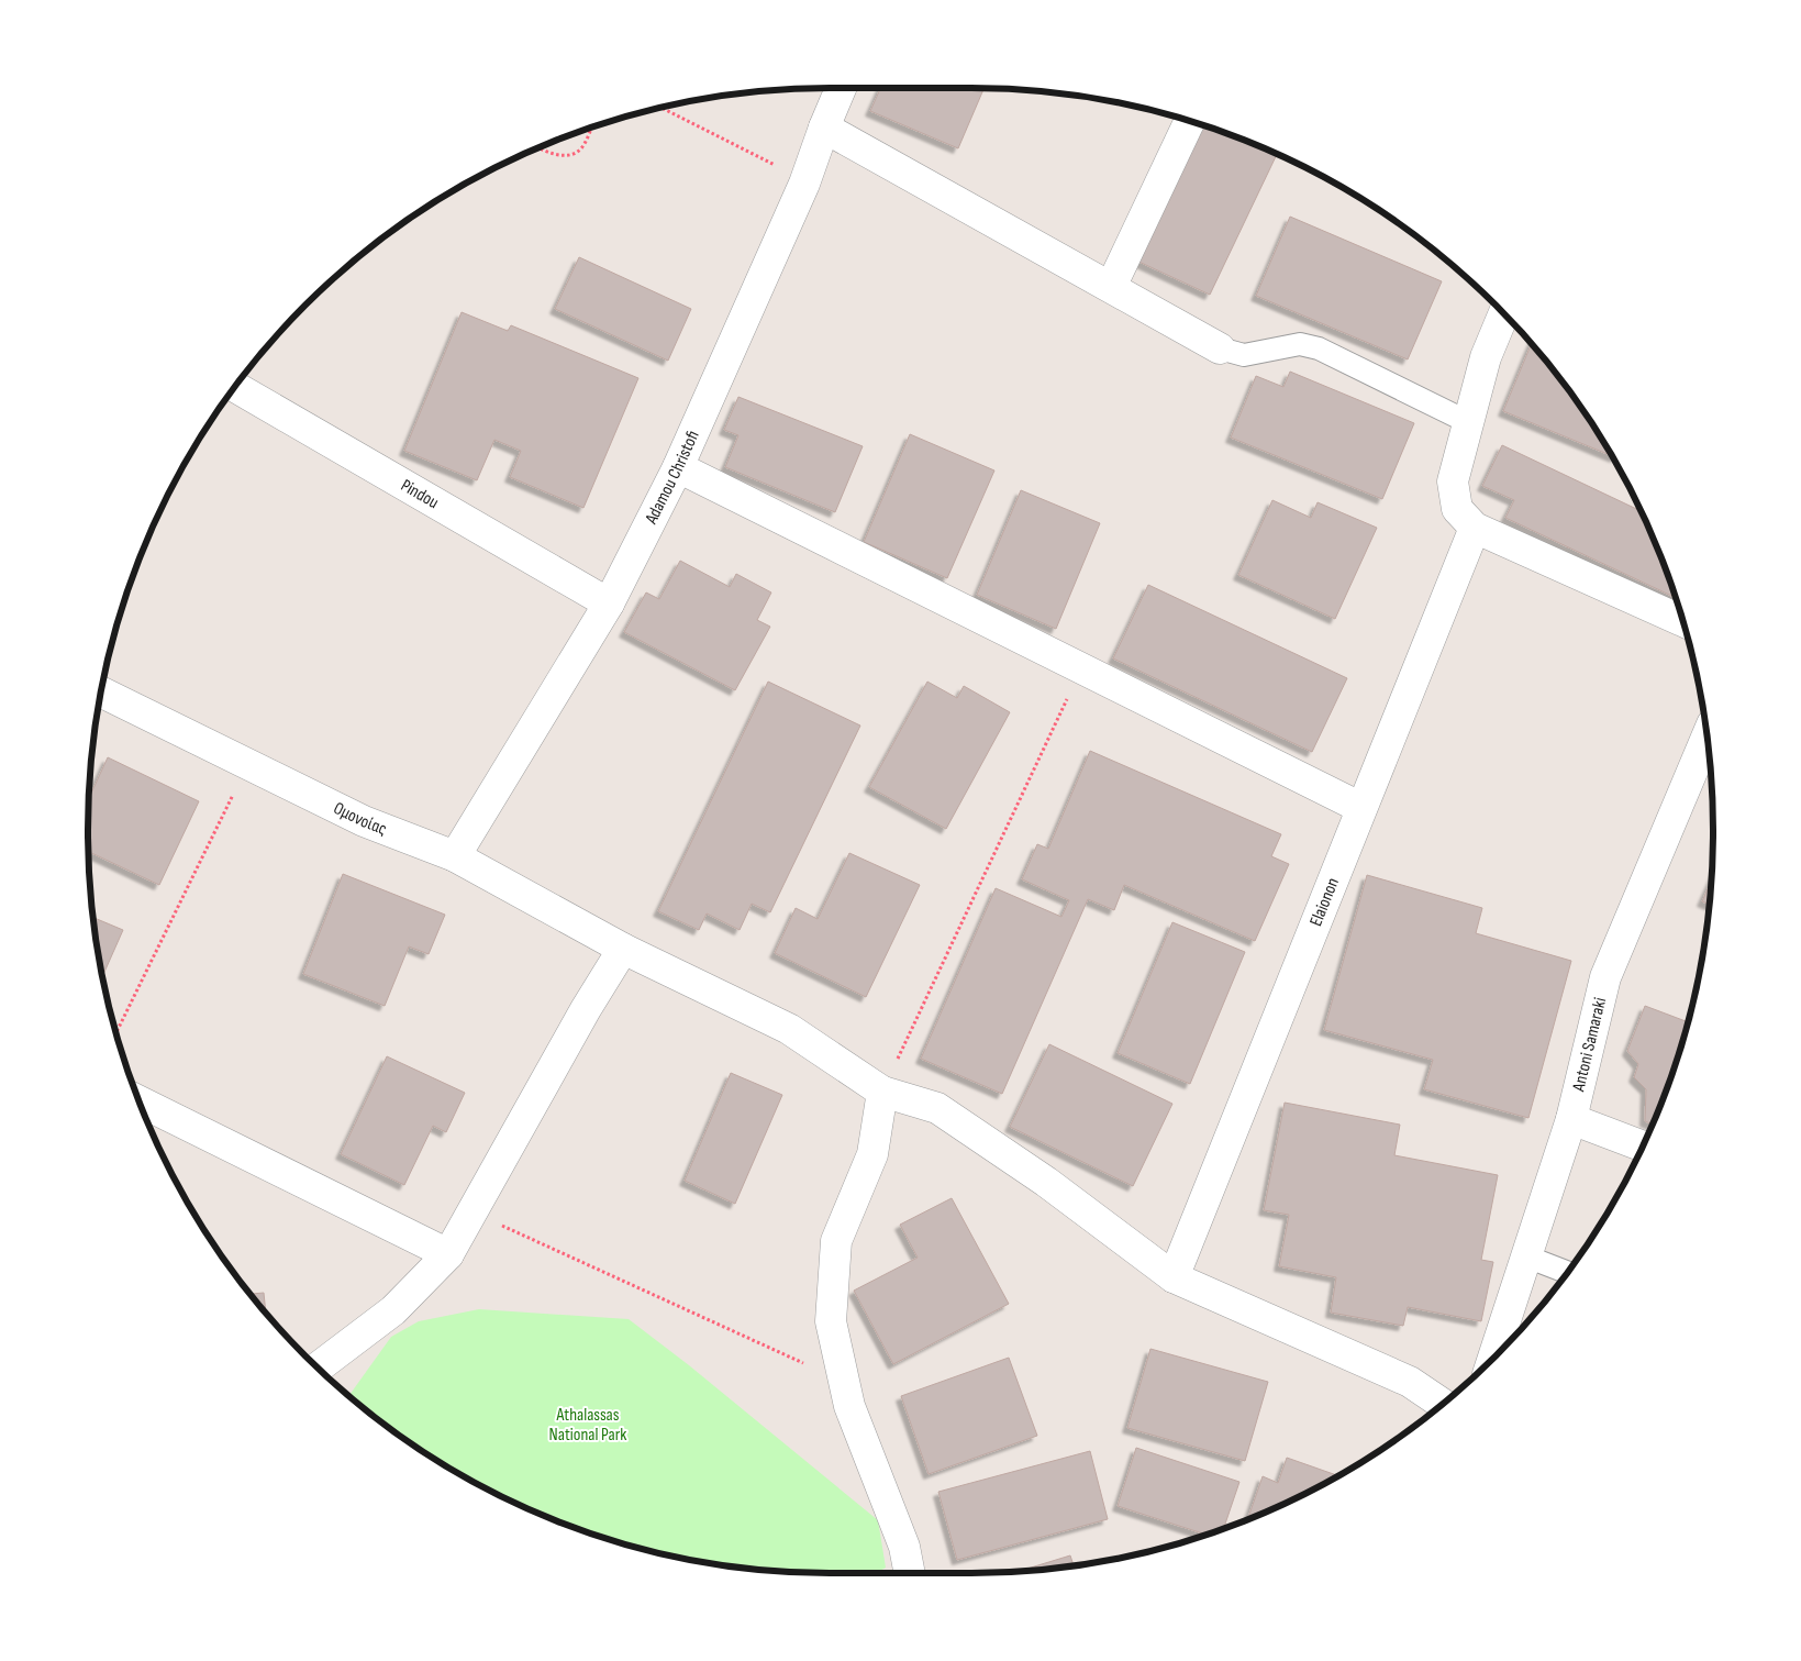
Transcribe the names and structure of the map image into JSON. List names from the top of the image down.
{
  "streets": {
    "street": [
      "Adamou Christofi",
      "Pindou",
      "Ομονοίας",
      "Elaionon",
      "Antoni Samaraki"
    ]
  },
  "crossings": [
    ["Adamou Christofi", "Pindou"],
    ["Adamou Christofi", "Ομονοίας"],
    ["Ομονοίας", "Elaionon"]
  ],
  "parks": ["Athalassas National Park"]
}
